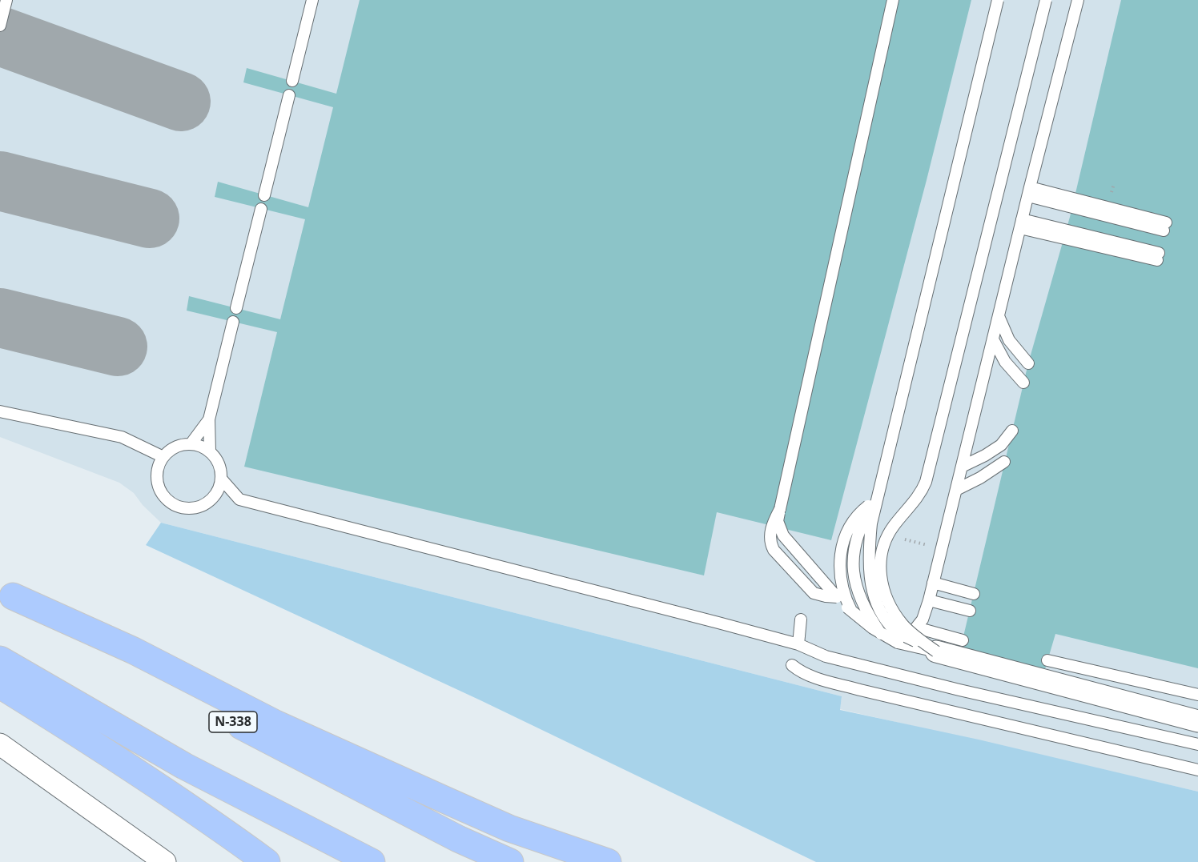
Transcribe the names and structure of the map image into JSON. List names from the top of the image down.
{
  "streets": {
    "highway": ["N-338"]
  }
}
